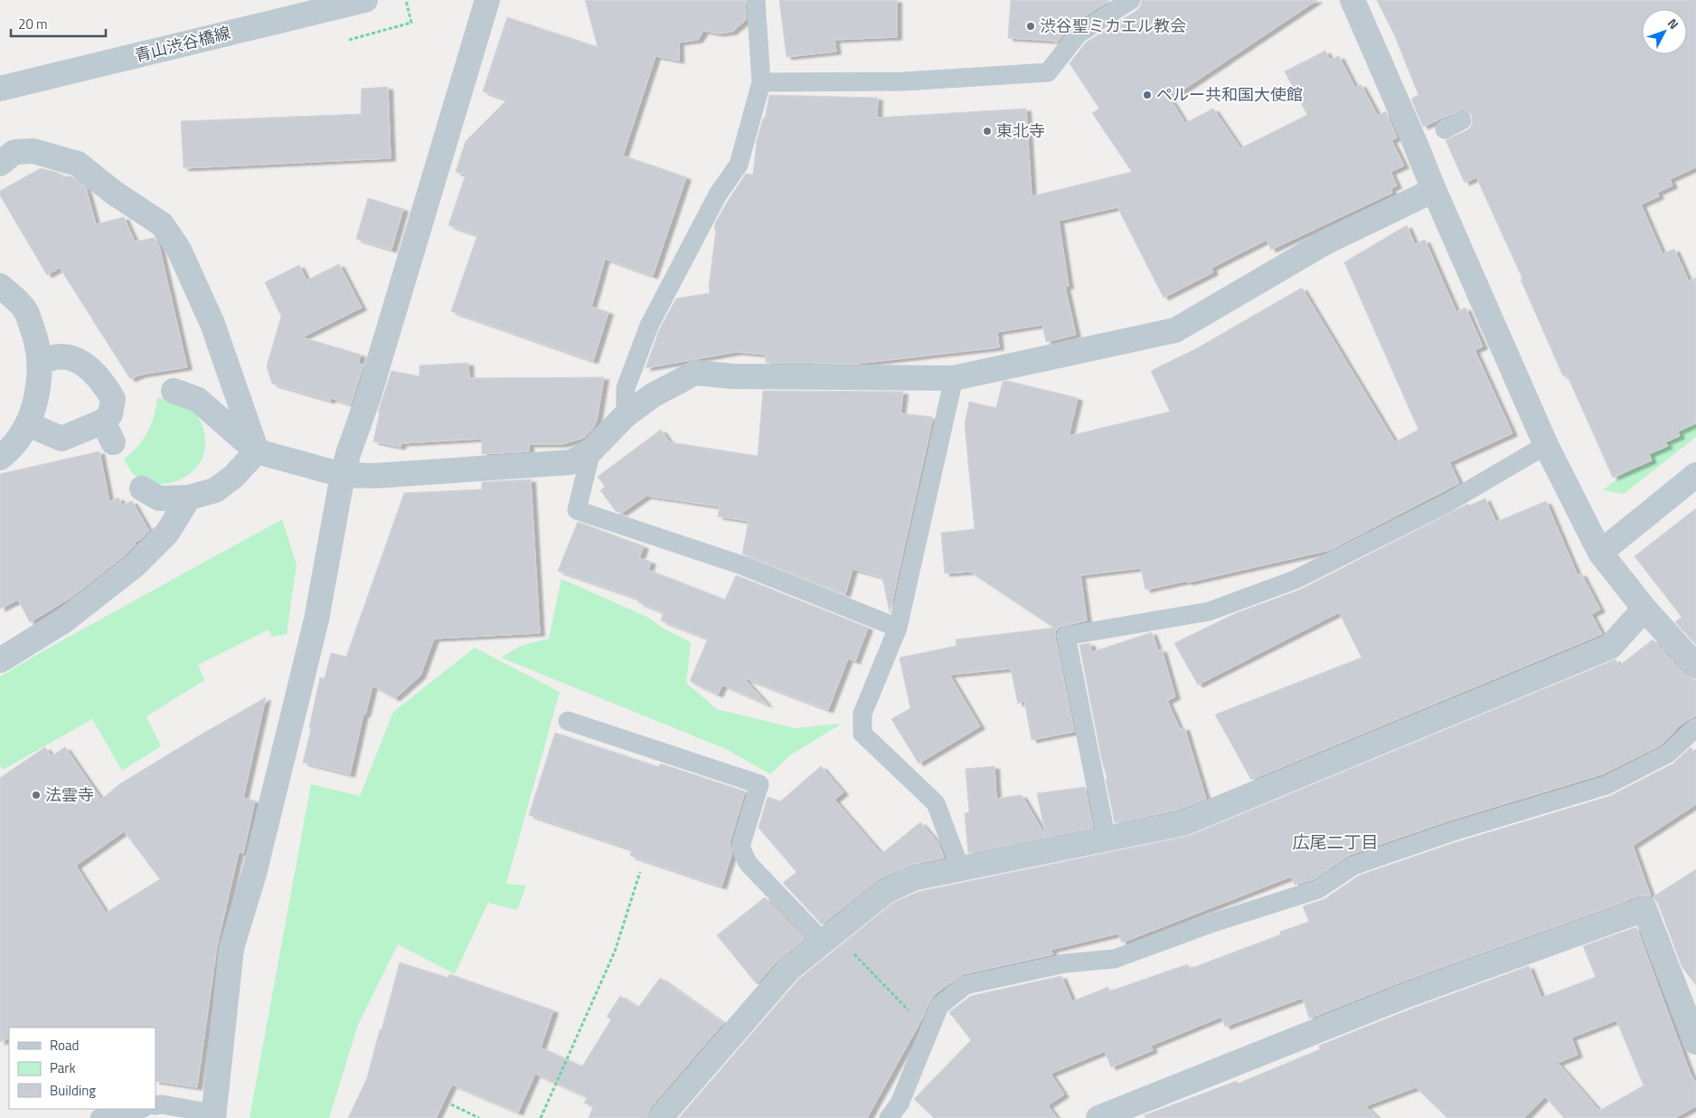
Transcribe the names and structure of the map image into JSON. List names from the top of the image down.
{
  "streets": {
    "street": ["青山渋谷橋線"]
  },
  "districts": ["広尾二丁目"],
  "places": [
    "渋谷聖ミカエル教会",
    "ペルー共和国大使館",
    "東北寺",
    "法雲寺"
  ],
  "legend": ["Road", "Park", "Building"],
  "scale_bar": "20 m",
  "north": "top right"
}
